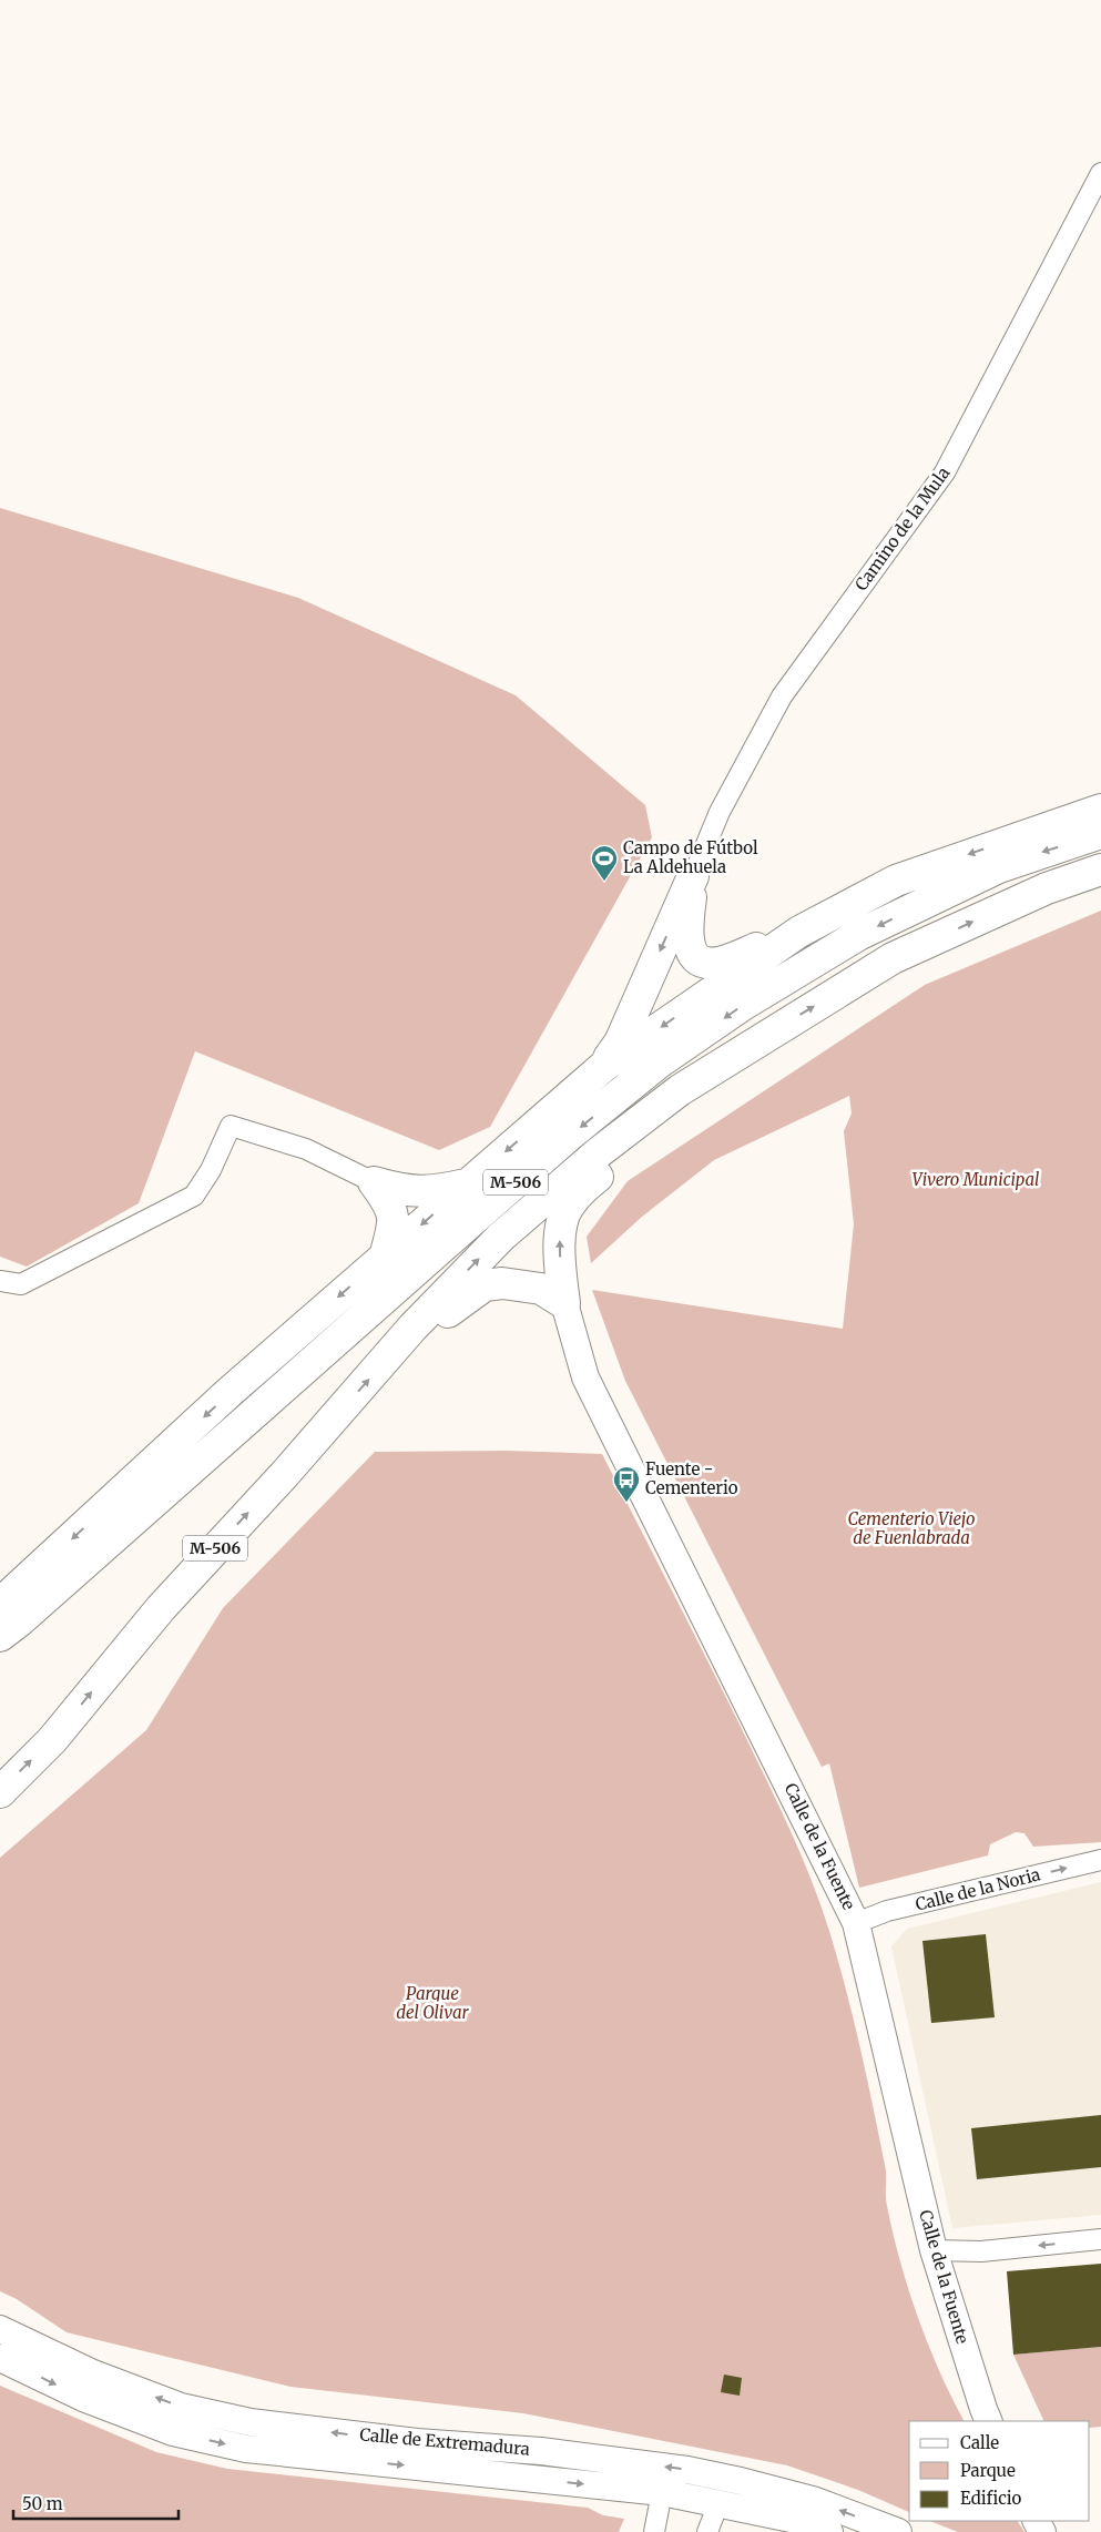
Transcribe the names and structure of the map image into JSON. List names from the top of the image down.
{
  "streets": {
    "highway": ["M-506"],
    "main road": ["Calle de la Fuente", "Calle de Extremadura"],
    "street": ["Camino de la Mula", "Calle de la Noria"]
  },
  "crossings": [
    ["Calle de la Fuente", "Calle de la Noria"]
  ],
  "one_way": ["Calle de la Noria"],
  "parks": ["Vivero Municipal", "Cementerio Viejo de Fuenlabrada", "Parque del Olivar"],
  "places": {
    "sports": ["Campo de Fútbol La Aldehuela"],
    "bus stop": ["Fuente - Cementerio"]
  },
  "legend": ["Calle", "Parque", "Edificio"],
  "scale_bar": "50 m"
}
